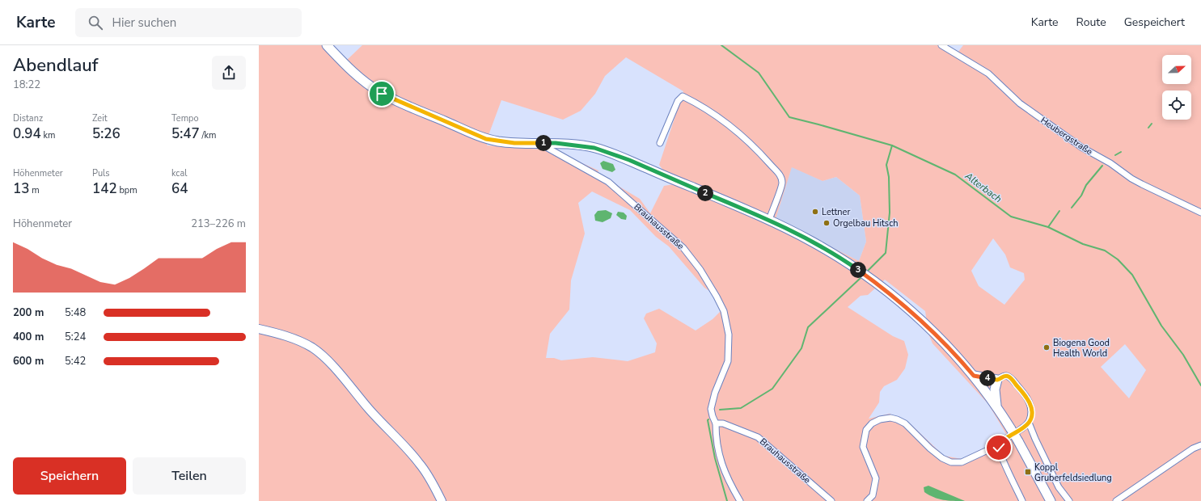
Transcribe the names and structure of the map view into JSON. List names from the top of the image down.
{
  "streets": {
    "street": ["Heubergstraße", "Brauhausstraße"]
  },
  "water": ["Alterbach"],
  "places": {
    "other": ["Lettner", "Orgelbau Hitsch", "Biogena Good Health World"],
    "transit": ["Koppl Gruberfeldsiedlung"]
  },
  "north": "right",
  "page": {
    "header": "Karte",
    "search": "Hier suchen",
    "nav": ["Karte", "Route", "Gespeichert"],
    "heading": ["Abendlauf", "18:22"],
    "stats": [
      ["Distanz", "0.94 km"],
      ["Zeit", "5:26"],
      ["Tempo", "5:47 /km"],
      ["Höhenmeter", "13 m"],
      ["Puls", "142 bpm"],
      ["kcal", "64"]
    ],
    "pins": [
      "1",
      "2",
      "3",
      "4"
    ],
    "chart": ["Höhenmeter", "213–226 m"],
    "list": [
      {
        "name": "200 m",
        "note": "5:48"
      },
      {
        "name": "400 m",
        "note": "5:24"
      },
      {
        "name": "600 m",
        "note": "5:42"
      }
    ],
    "buttons": ["Speichern", "Teilen"]
  }
}
